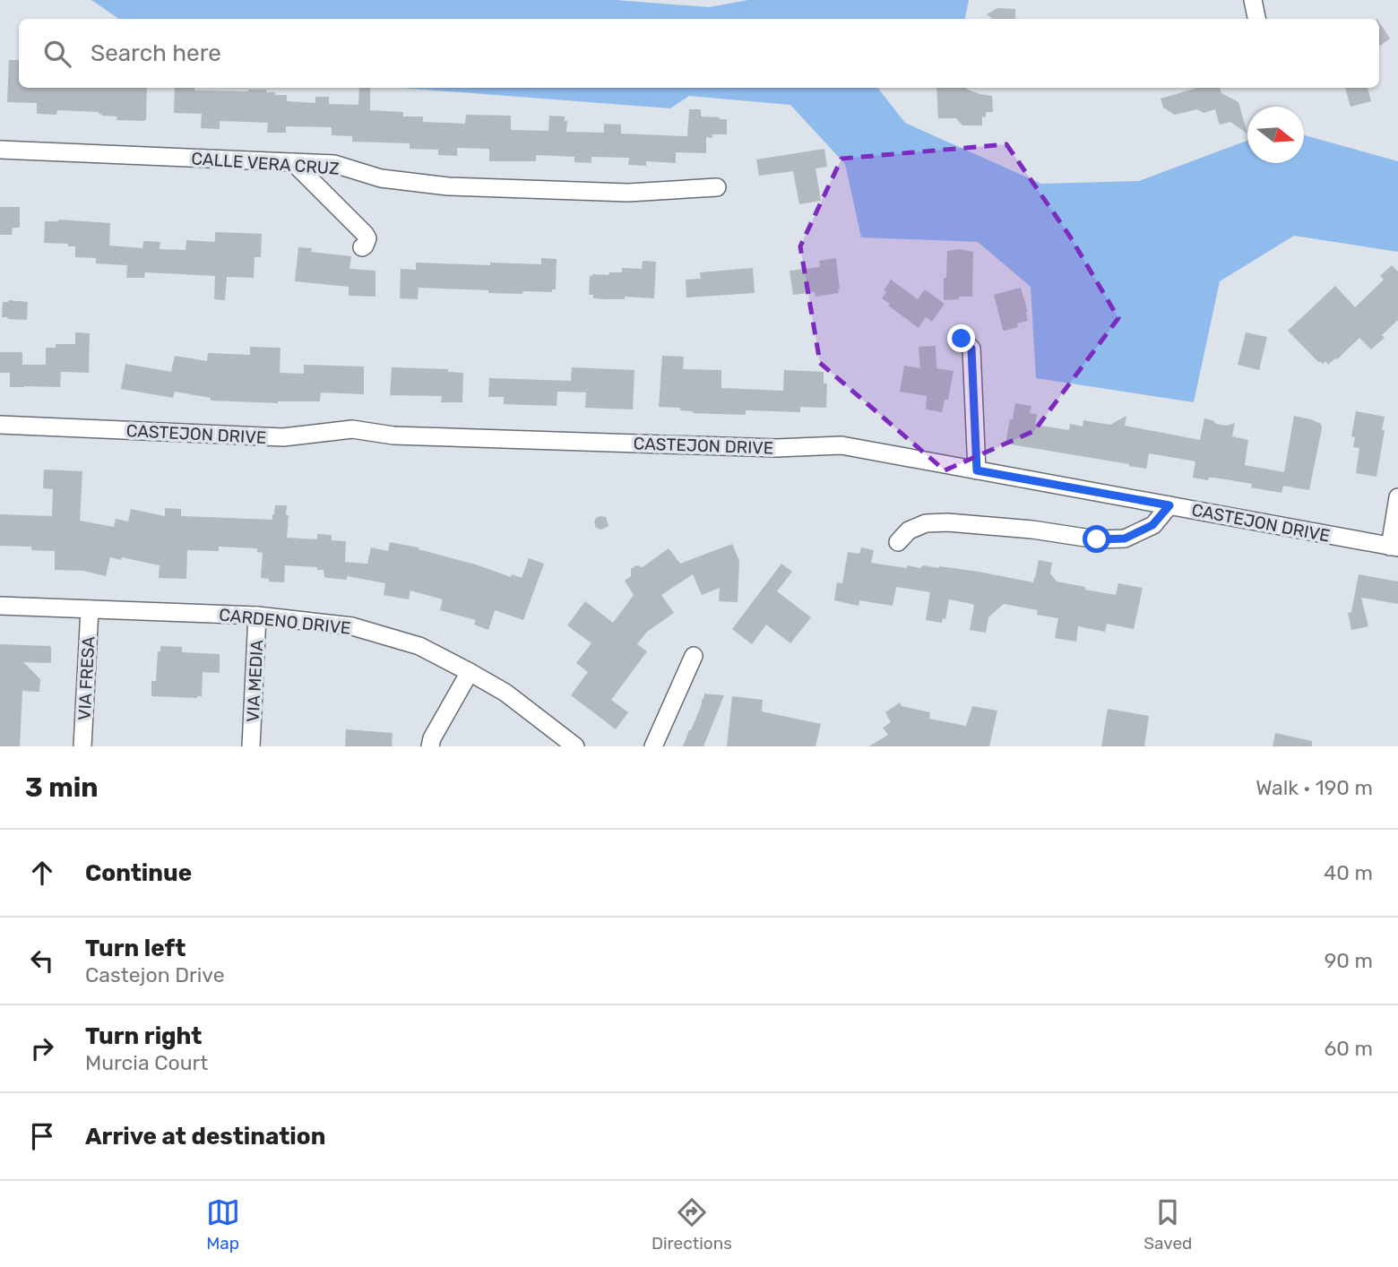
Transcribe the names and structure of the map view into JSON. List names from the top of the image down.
{
  "streets": {
    "street": [
      "CALLE VERA CRUZ",
      "CASTEJON DRIVE",
      "CARDENO DRIVE",
      "VIA FRESA",
      "VIA MEDIA"
    ]
  },
  "crossings": [
    ["CARDENO DRIVE", "VIA FRESA"],
    ["CARDENO DRIVE", "VIA MEDIA"]
  ],
  "north": "right",
  "page": {
    "search": "Search here",
    "heading": ["3 min", "Walk · 190 m"],
    "list": [
      ["Continue", "40 m"],
      ["Turn left", "Castejon Drive", "90 m"],
      ["Turn right", "Murcia Court", "60 m"],
      "Arrive at destination"
    ],
    "nav": ["Map", "Directions", "Saved"]
  }
}
